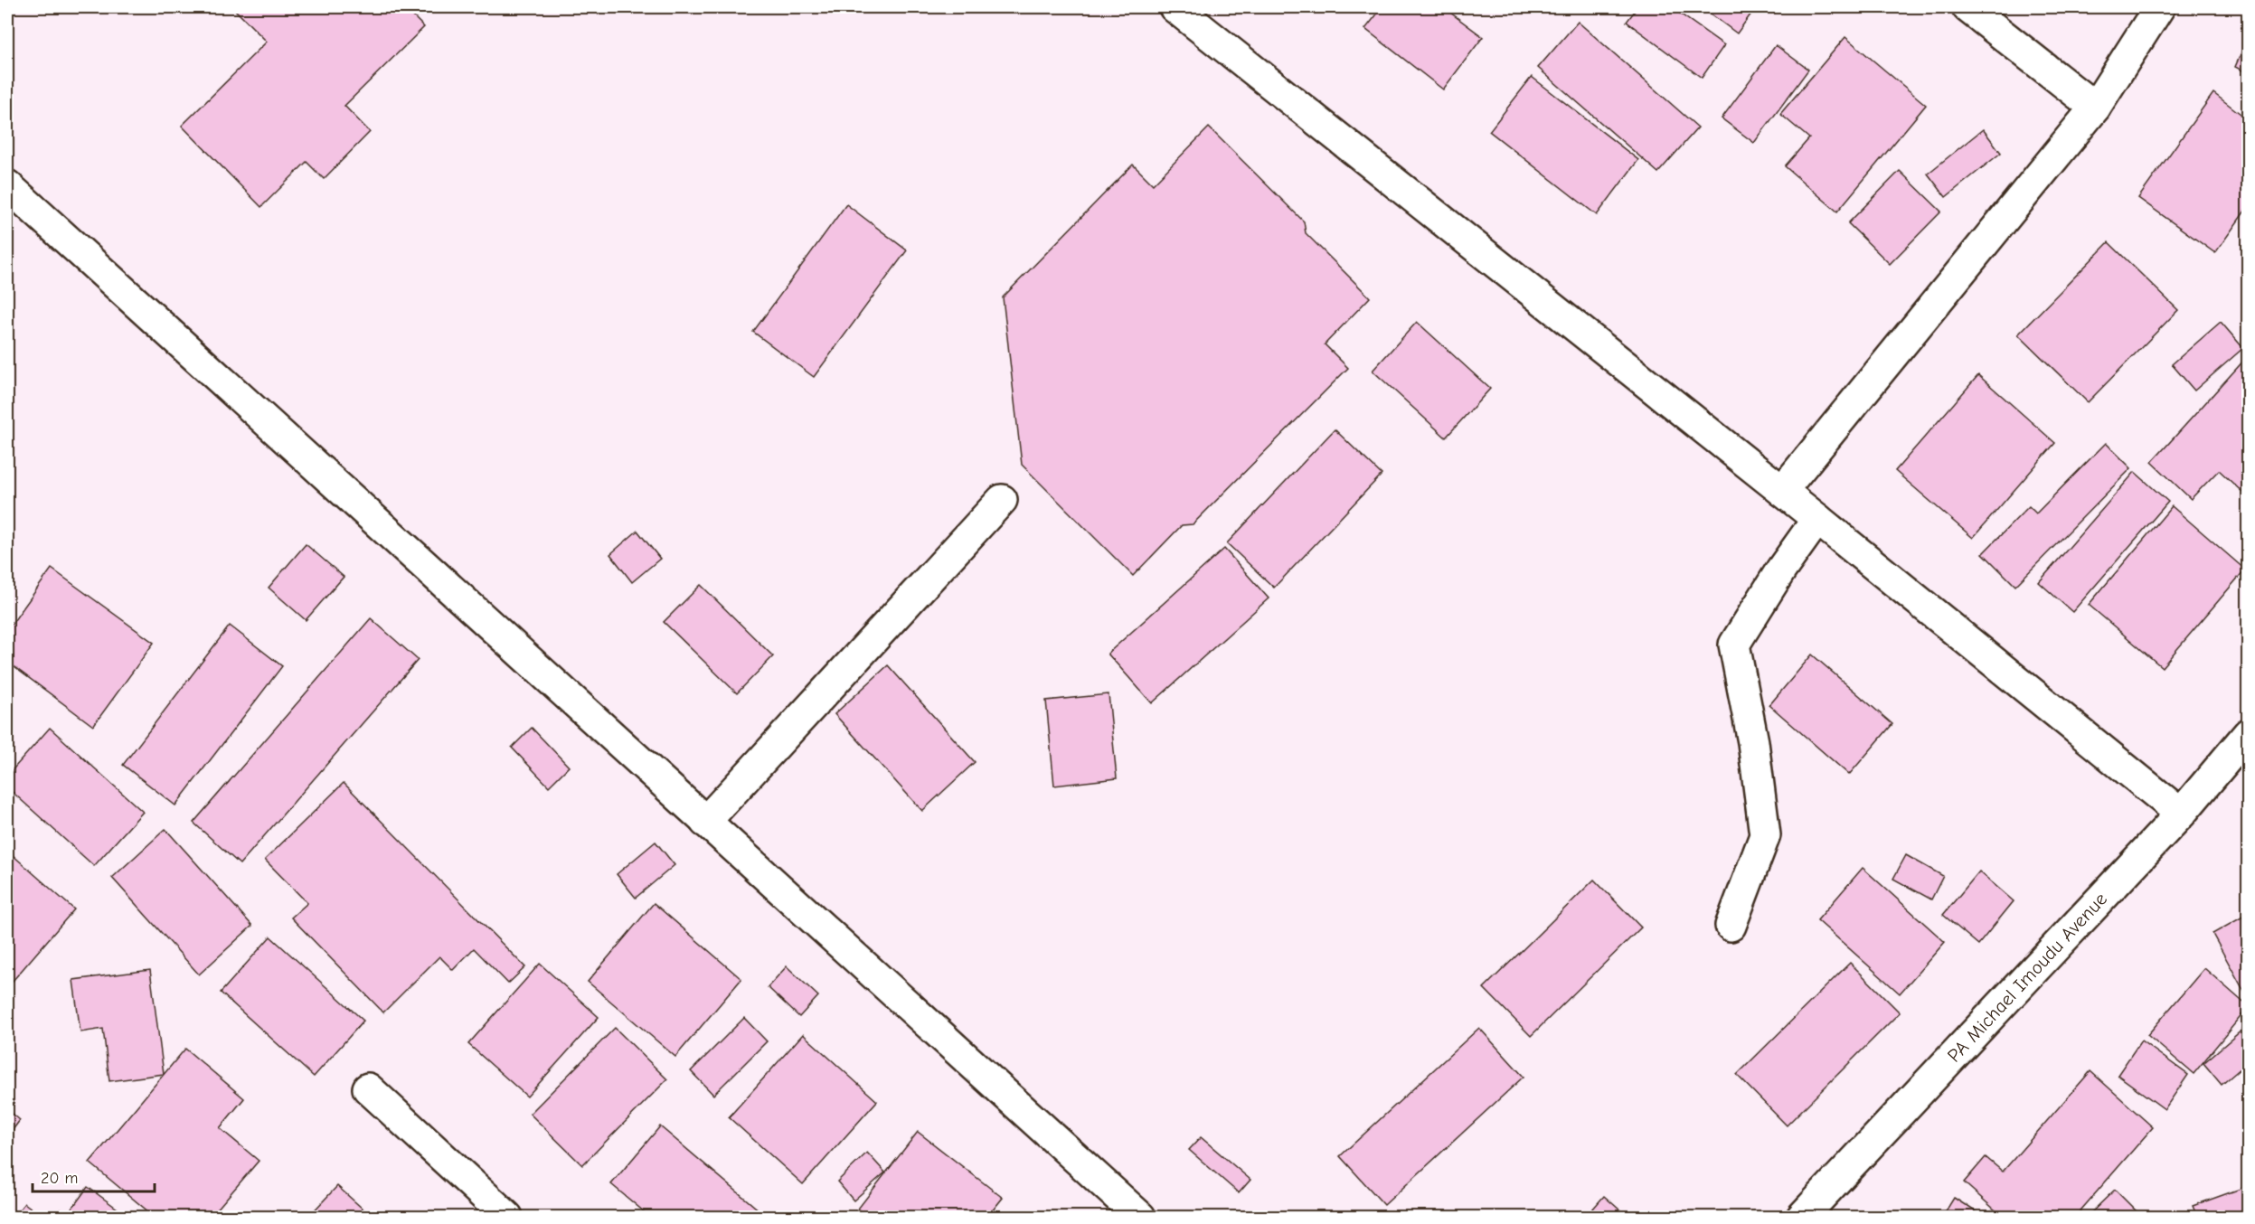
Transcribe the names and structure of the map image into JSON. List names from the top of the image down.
{
  "streets": {
    "street": ["PA Michael Imoudu Avenue"]
  },
  "scale_bar": "20 m"
}
